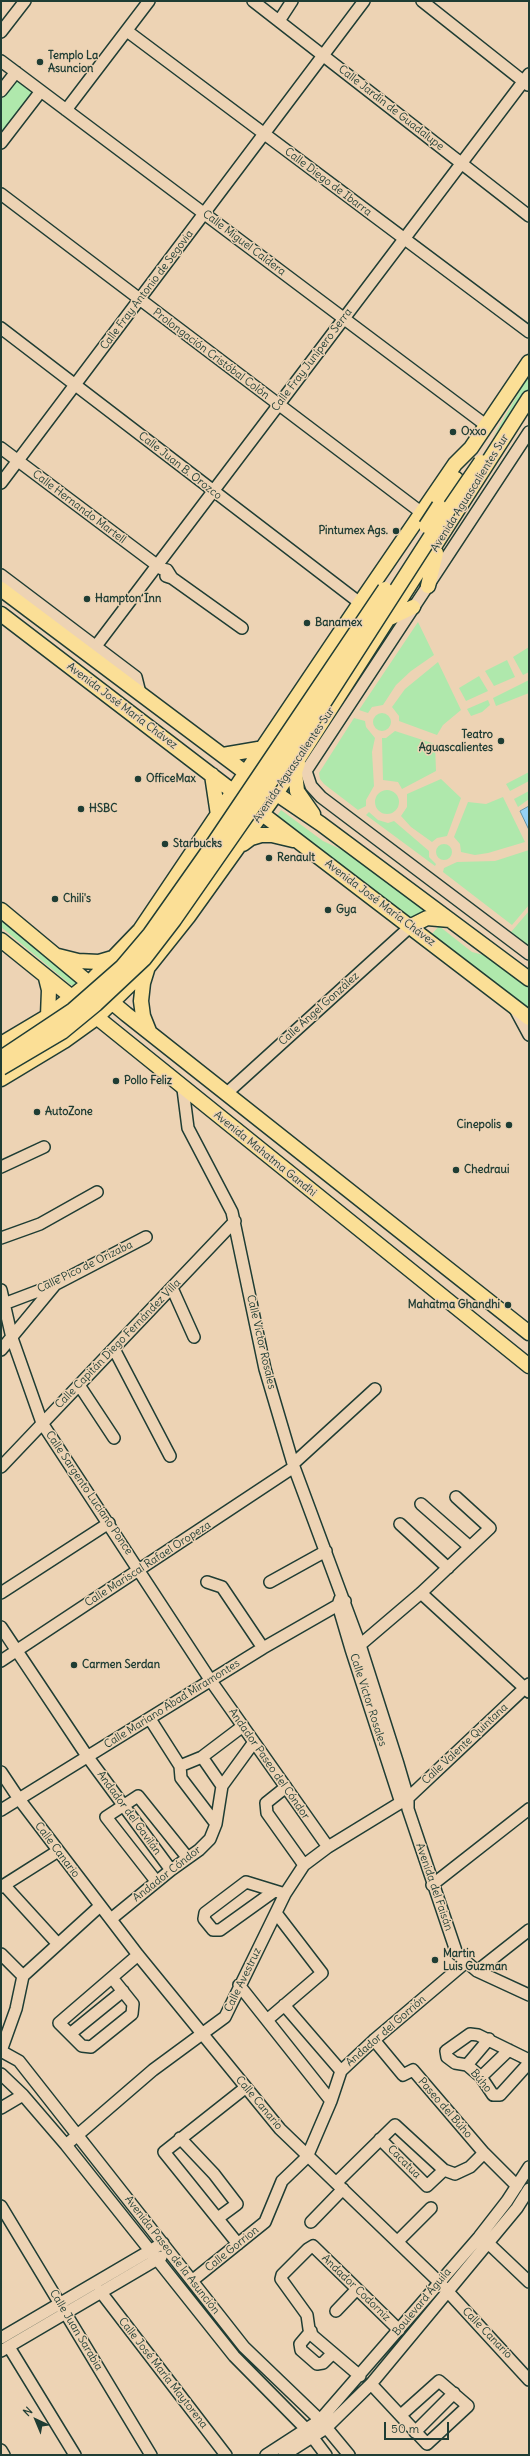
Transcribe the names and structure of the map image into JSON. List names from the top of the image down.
{
  "streets": {
    "main road": ["Avenida Aguascalientes Sur", "Avenida José María Chávez", "Avenida Mahatma Gandhi"],
    "street": [
      "Calle Jardín de Guadalupe",
      "Calle Diego de Ibarra",
      "Calle Miguel Caldera",
      "Calle Fray Antonio de Segovia",
      "Prolongación Cristóbal Colón",
      "Calle Fray Junípero Serra",
      "Calle Juan B. Orozco",
      "Calle Hernando Martell",
      "Calle Ángel González",
      "Calle Pico de Orizaba",
      "Calle Víctor Rosales",
      "Calle Capitán Diego Fernández Villa",
      "Calle Sargento Luciano Ponce",
      "Calle Mariscal Rafael Oropeza",
      "Calle Mariano Abad Miramontes",
      "Calle Valente Quintana",
      "Andador Paseo del Cóndor",
      "Andador del Gavilán",
      "Calle Canario",
      "Andador Cóndor",
      "Avenida del Faisán",
      "Calle Avestruz",
      "Andador del Gorrión",
      "Búho",
      "Paseo del Búho",
      "Cacatua",
      "Calle Gorrion",
      "Avenida Paseo de la Asunción",
      "Andador Codorniz",
      "Boulevard Águila",
      "Calle Juan Sarabia",
      "Calle José María Maytorena"
    ]
  },
  "crossings": [
    ["Calle Jardín de Guadalupe", "Calle Fray Antonio de Segovia"],
    ["Calle Jardín de Guadalupe", "Calle Fray Junípero Serra"],
    ["Calle Diego de Ibarra", "Calle Fray Antonio de Segovia"],
    ["Calle Diego de Ibarra", "Calle Fray Junípero Serra"],
    ["Calle Miguel Caldera", "Calle Fray Antonio de Segovia"],
    ["Calle Miguel Caldera", "Calle Fray Junípero Serra"],
    ["Calle Miguel Caldera", "Avenida Aguascalientes Sur"],
    ["Calle Fray Antonio de Segovia", "Prolongación Cristóbal Colón"],
    ["Calle Fray Antonio de Segovia", "Calle Juan B. Orozco"],
    ["Calle Fray Antonio de Segovia", "Calle Hernando Martell"],
    ["Prolongación Cristóbal Colón", "Calle Fray Junípero Serra"],
    ["Prolongación Cristóbal Colón", "Avenida Aguascalientes Sur"],
    ["Calle Fray Junípero Serra", "Calle Juan B. Orozco"],
    ["Calle Fray Junípero Serra", "Calle Hernando Martell"],
    ["Calle Fray Junípero Serra", "Avenida José María Chávez"],
    ["Calle Juan B. Orozco", "Avenida Aguascalientes Sur"],
    ["Avenida Aguascalientes Sur", "Avenida José María Chávez"],
    ["Avenida Aguascalientes Sur", "Avenida Mahatma Gandhi"],
    ["Avenida José María Chávez", "Calle Ángel González"],
    ["Avenida Mahatma Gandhi", "Calle Víctor Rosales"],
    ["Calle Pico de Orizaba", "Calle Sargento Luciano Ponce"],
    ["Calle Víctor Rosales", "Calle Capitán Diego Fernández Villa"],
    ["Calle Víctor Rosales", "Calle Mariscal Rafael Oropeza"],
    ["Calle Víctor Rosales", "Calle Mariano Abad Miramontes"],
    ["Calle Víctor Rosales", "Calle Valente Quintana"],
    ["Calle Víctor Rosales", "Avenida del Faisán"],
    ["Calle Víctor Rosales", "Calle Avestruz"],
    ["Calle Capitán Diego Fernández Villa", "Calle Sargento Luciano Ponce"],
    ["Calle Sargento Luciano Ponce", "Calle Mariscal Rafael Oropeza"],
    ["Calle Sargento Luciano Ponce", "Calle Mariano Abad Miramontes"],
    ["Calle Sargento Luciano Ponce", "Andador Paseo del Cóndor"],
    ["Calle Mariscal Rafael Oropeza", "Andador del Gavilán"],
    ["Calle Mariano Abad Miramontes", "Andador Paseo del Cóndor"],
    ["Calle Mariano Abad Miramontes", "Andador del Gavilán"],
    ["Calle Mariano Abad Miramontes", "Calle Canario"],
    ["Calle Valente Quintana", "Avenida del Faisán"],
    ["Calle Valente Quintana", "Calle Avestruz"],
    ["Andador Paseo del Cóndor", "Calle Avestruz"],
    ["Andador del Gavilán", "Andador Cóndor"],
    ["Calle Canario", "Andador Cóndor"],
    ["Calle Canario", "Calle Avestruz"],
    ["Calle Canario", "Andador del Gorrión"],
    ["Calle Canario", "Calle Gorrion"],
    ["Calle Canario", "Boulevard Águila"],
    ["Avenida del Faisán", "Calle Avestruz"],
    ["Avenida del Faisán", "Andador del Gorrión"],
    ["Calle Avestruz", "Avenida Paseo de la Asunción"],
    ["Andador del Gorrión", "Paseo del Búho"],
    ["Andador del Gorrión", "Calle Gorrion"],
    ["Calle Gorrion", "Avenida Paseo de la Asunción"],
    ["Avenida Paseo de la Asunción", "Boulevard Águila"],
    ["Andador Codorniz", "Boulevard Águila"]
  ],
  "places": [
    "Templo La Asuncion",
    "Oxxo",
    "Pintumex Ags.",
    "Hampton Inn",
    "Banamex",
    "Teatro Aguascalientes",
    "OfficeMax",
    "HSBC",
    "Starbucks",
    "Renault",
    "Chili's",
    "Gya",
    "Pollo Feliz",
    "AutoZone",
    "Cinepolis",
    "Chedraui",
    "Mahatma Ghandhi",
    "Carmen Serdan",
    "Martin Luis Guzman"
  ],
  "scale_bar": "50 m",
  "north": "top left"
}
